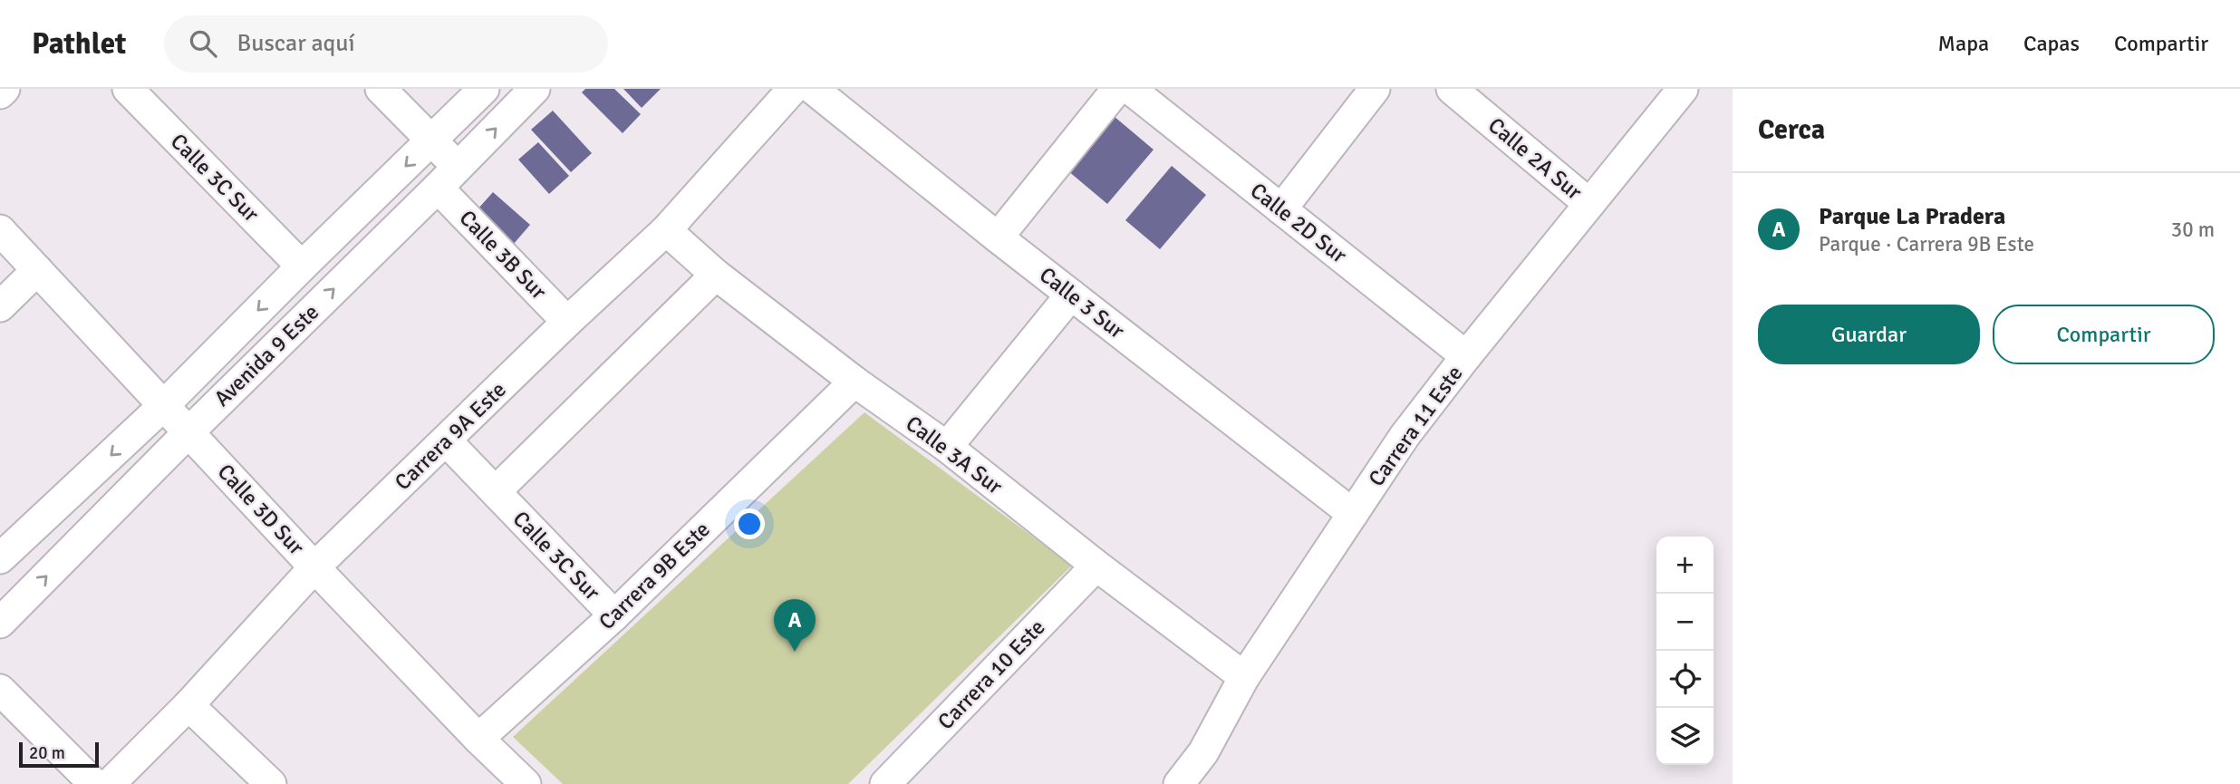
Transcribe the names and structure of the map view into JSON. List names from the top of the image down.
{
  "streets": {
    "street": [
      "Calle 2A Sur",
      "Calle 3C Sur",
      "Calle 2D Sur",
      "Calle 3B Sur",
      "Calle 3 Sur",
      "Avenida 9 Este",
      "Carrera 11 Este",
      "Carrera 9A Este",
      "Calle 3A Sur",
      "Calle 3D Sur",
      "Carrera 9B Este",
      "Carrera 10 Este"
    ]
  },
  "crossings": [
    ["Calle 2A Sur", "Carrera 11 Este"],
    ["Calle 3C Sur", "Avenida 9 Este"],
    ["Calle 3C Sur", "Carrera 9A Este"],
    ["Calle 3C Sur", "Carrera 9B Este"],
    ["Calle 2D Sur", "Carrera 11 Este"],
    ["Calle 3B Sur", "Avenida 9 Este"],
    ["Calle 3B Sur", "Carrera 9A Este"],
    ["Calle 3 Sur", "Carrera 11 Este"],
    ["Avenida 9 Este", "Calle 3D Sur"],
    ["Carrera 11 Este", "Calle 3A Sur"],
    ["Carrera 9A Este", "Calle 3A Sur"],
    ["Carrera 9A Este", "Calle 3D Sur"],
    ["Calle 3A Sur", "Carrera 9B Este"],
    ["Calle 3A Sur", "Carrera 10 Este"],
    ["Calle 3D Sur", "Carrera 9B Este"]
  ],
  "scale_bar": "20 m",
  "page": {
    "header": "Pathlet",
    "search": "Buscar aquí",
    "nav": ["Mapa", "Capas", "Compartir"],
    "heading": "Cerca",
    "list": [
      {
        "mark": "A",
        "name": "Parque La Pradera",
        "note": "Parque · Carrera 9B Este",
        "value": "30 m"
      }
    ],
    "buttons": ["Guardar", "Compartir"],
    "map_buttons": ["+", "−"],
    "pins": "A",
    "scale": "20 m"
  }
}
